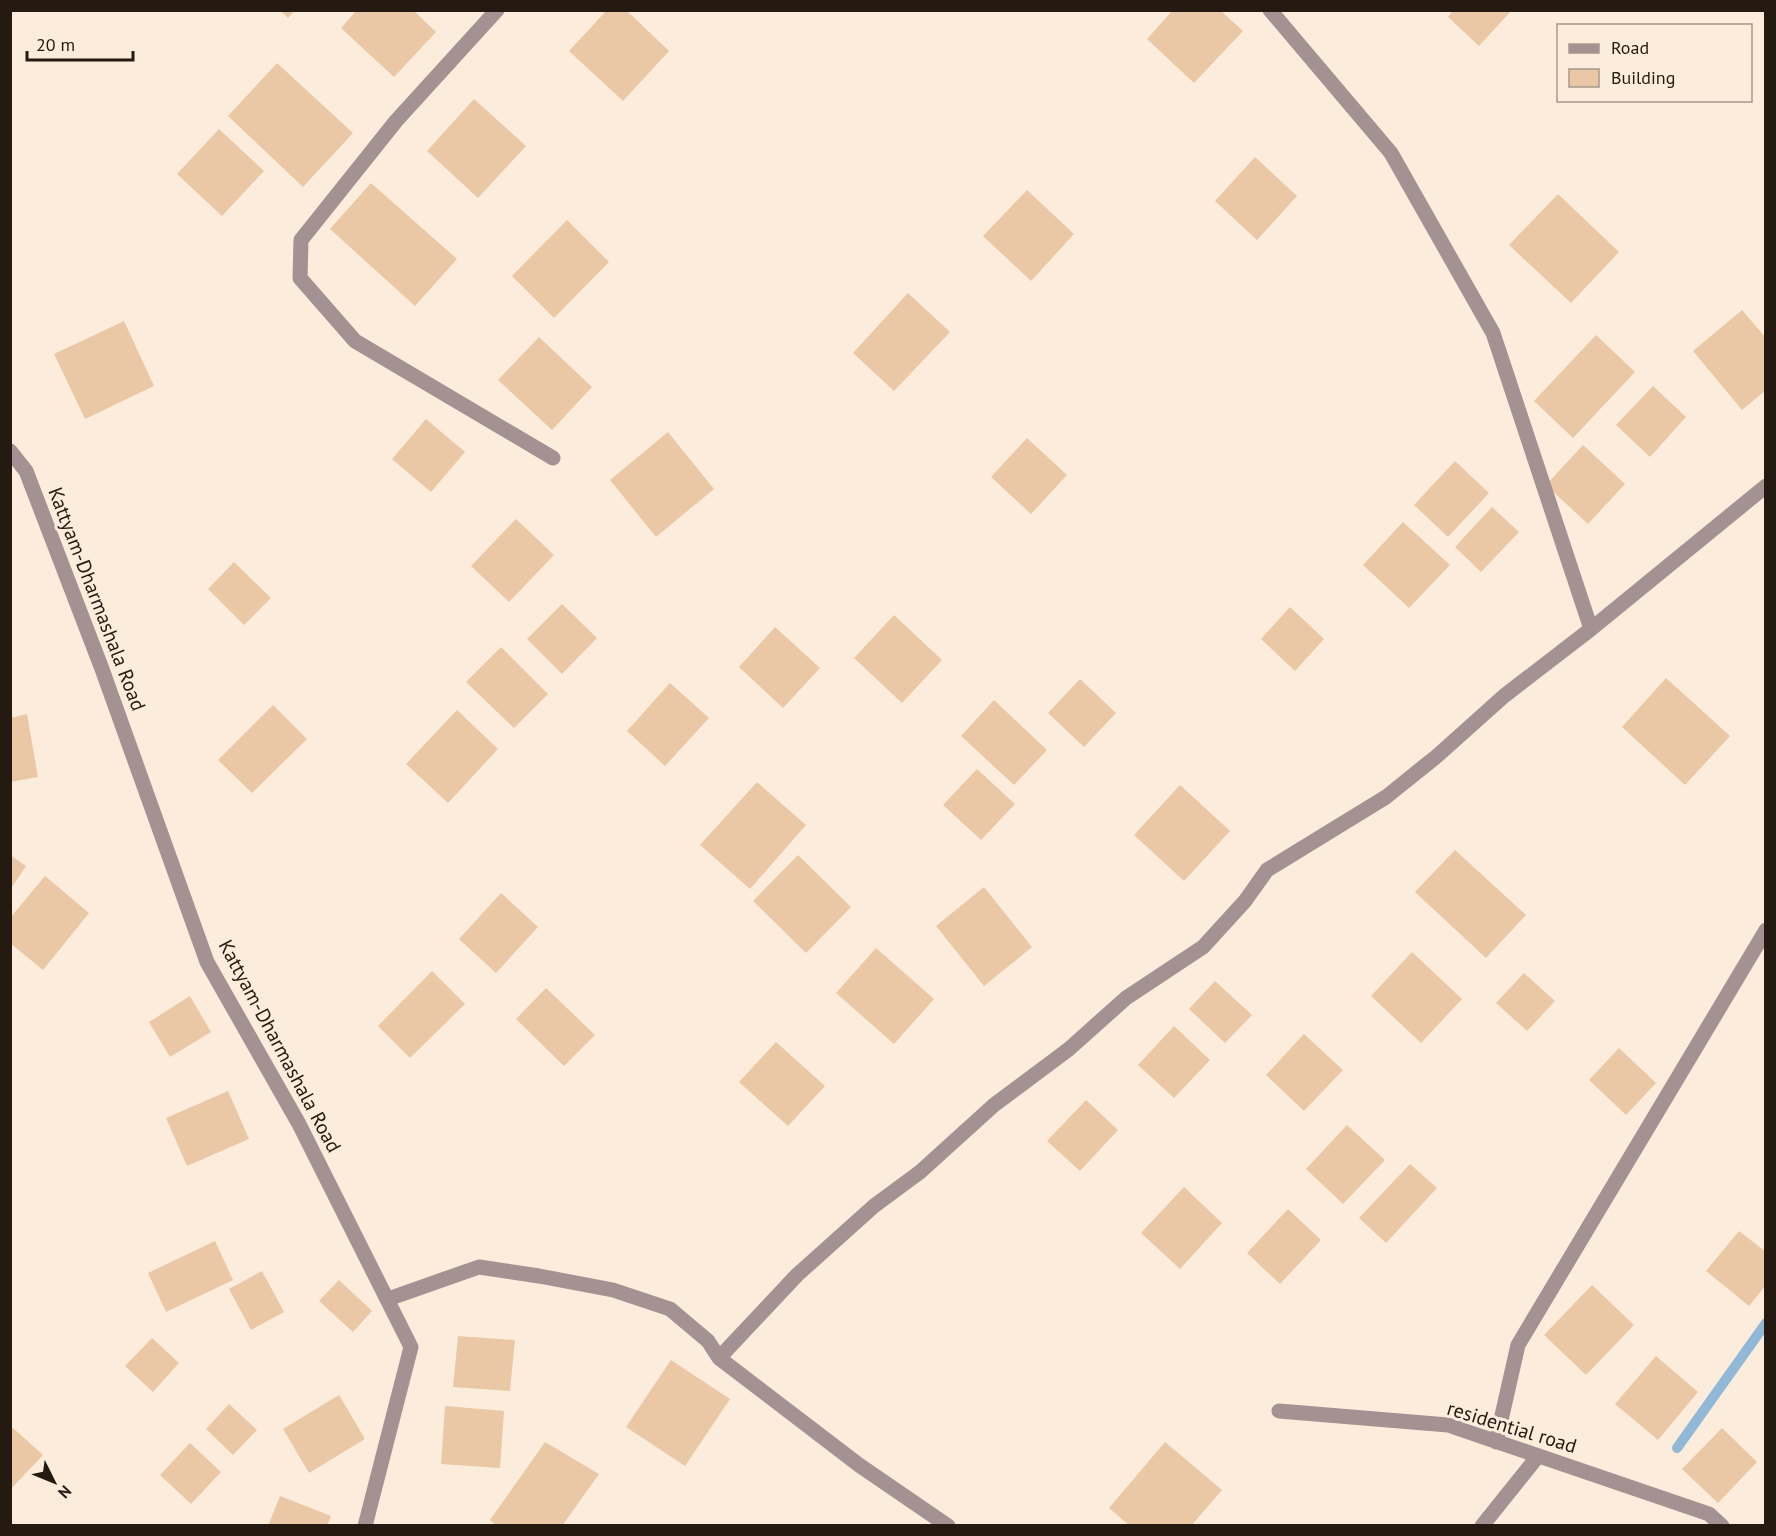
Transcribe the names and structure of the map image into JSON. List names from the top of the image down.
{
  "streets": {
    "street": ["Kattyam-Dharmashala Road", "residential road"]
  },
  "legend": ["Road", "Building"],
  "scale_bar": "20 m",
  "north": "bottom right"
}
